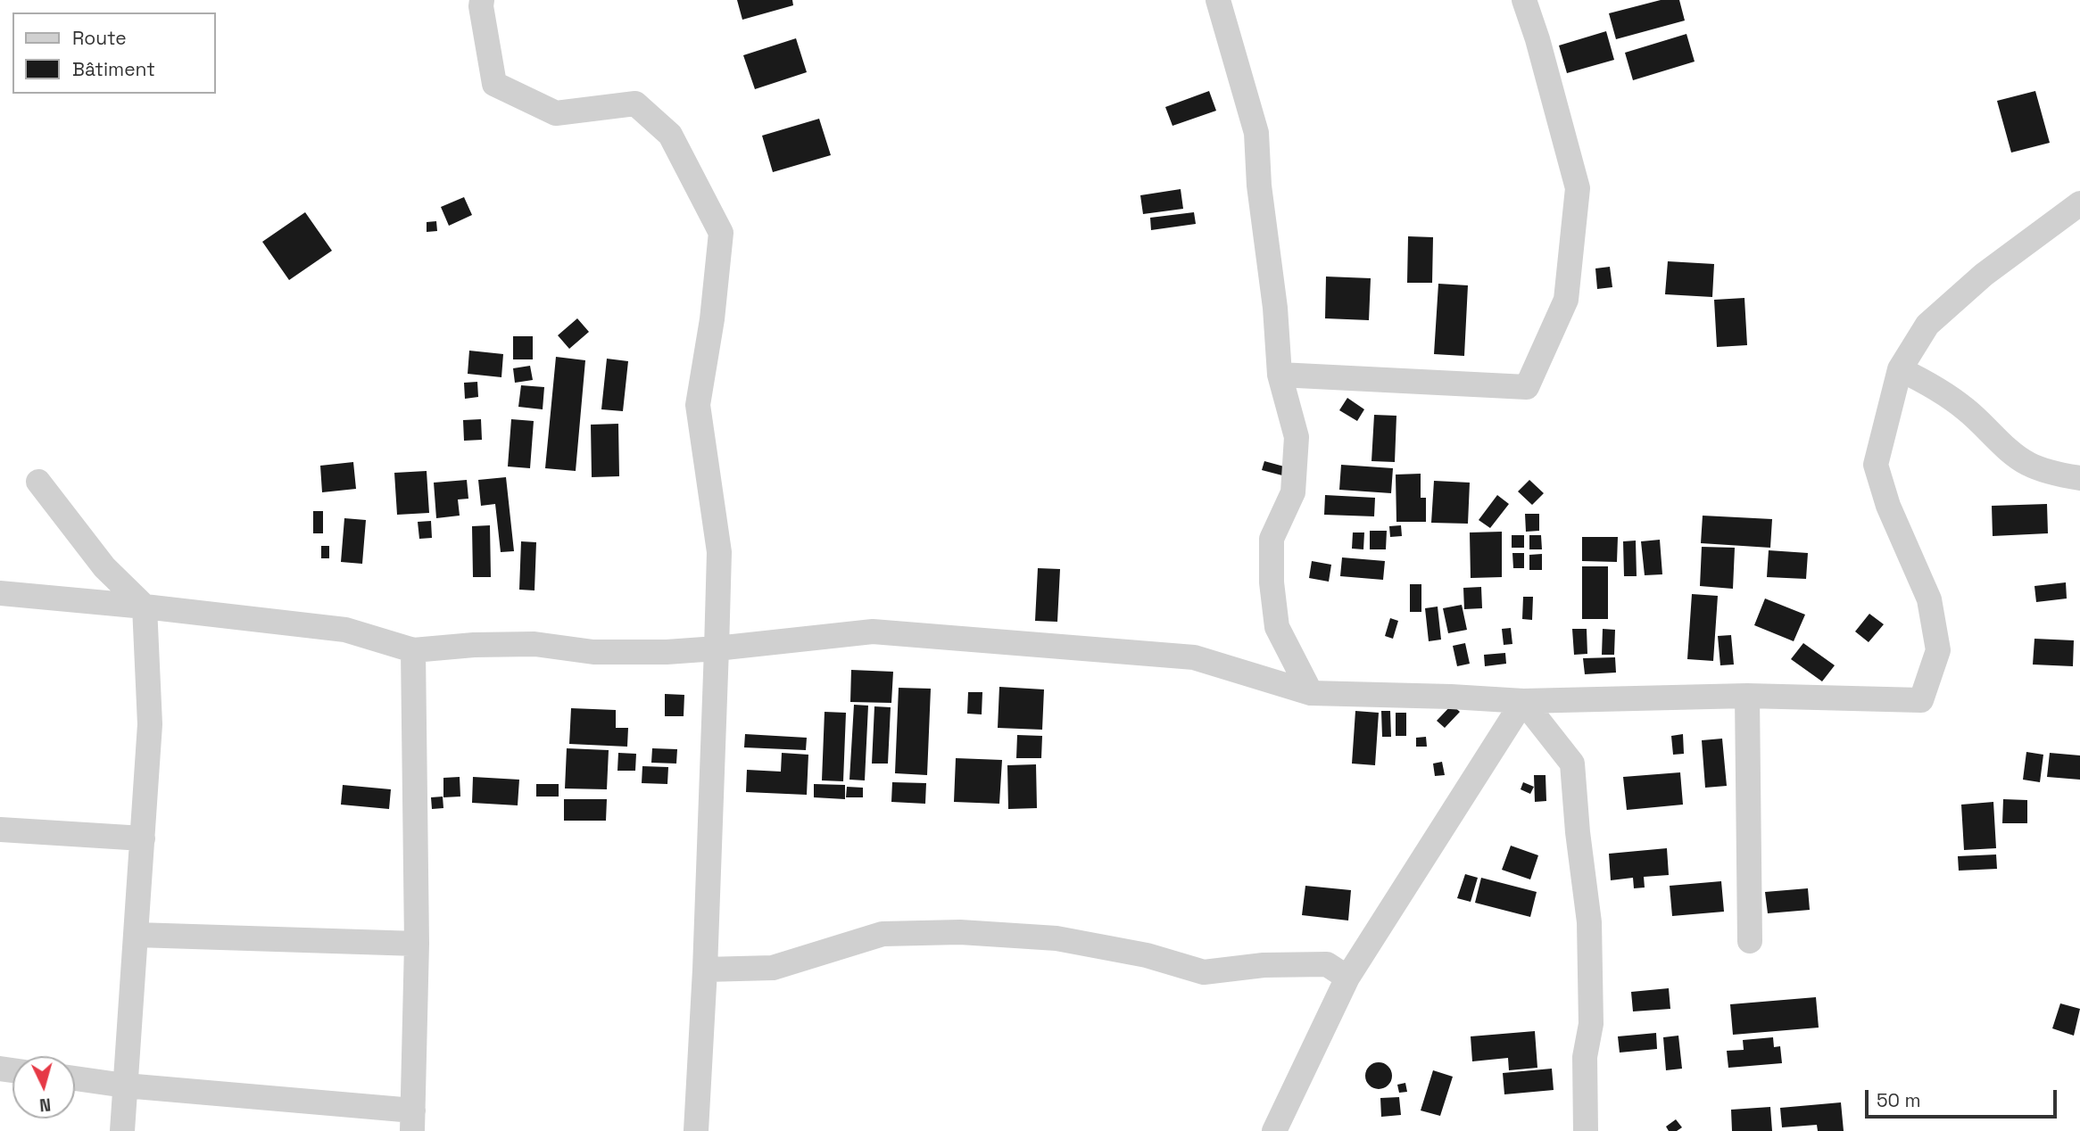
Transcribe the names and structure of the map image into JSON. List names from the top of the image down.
{
  "legend": ["Route", "Bâtiment"],
  "scale_bar": "50 m",
  "north": "bottom"
}
